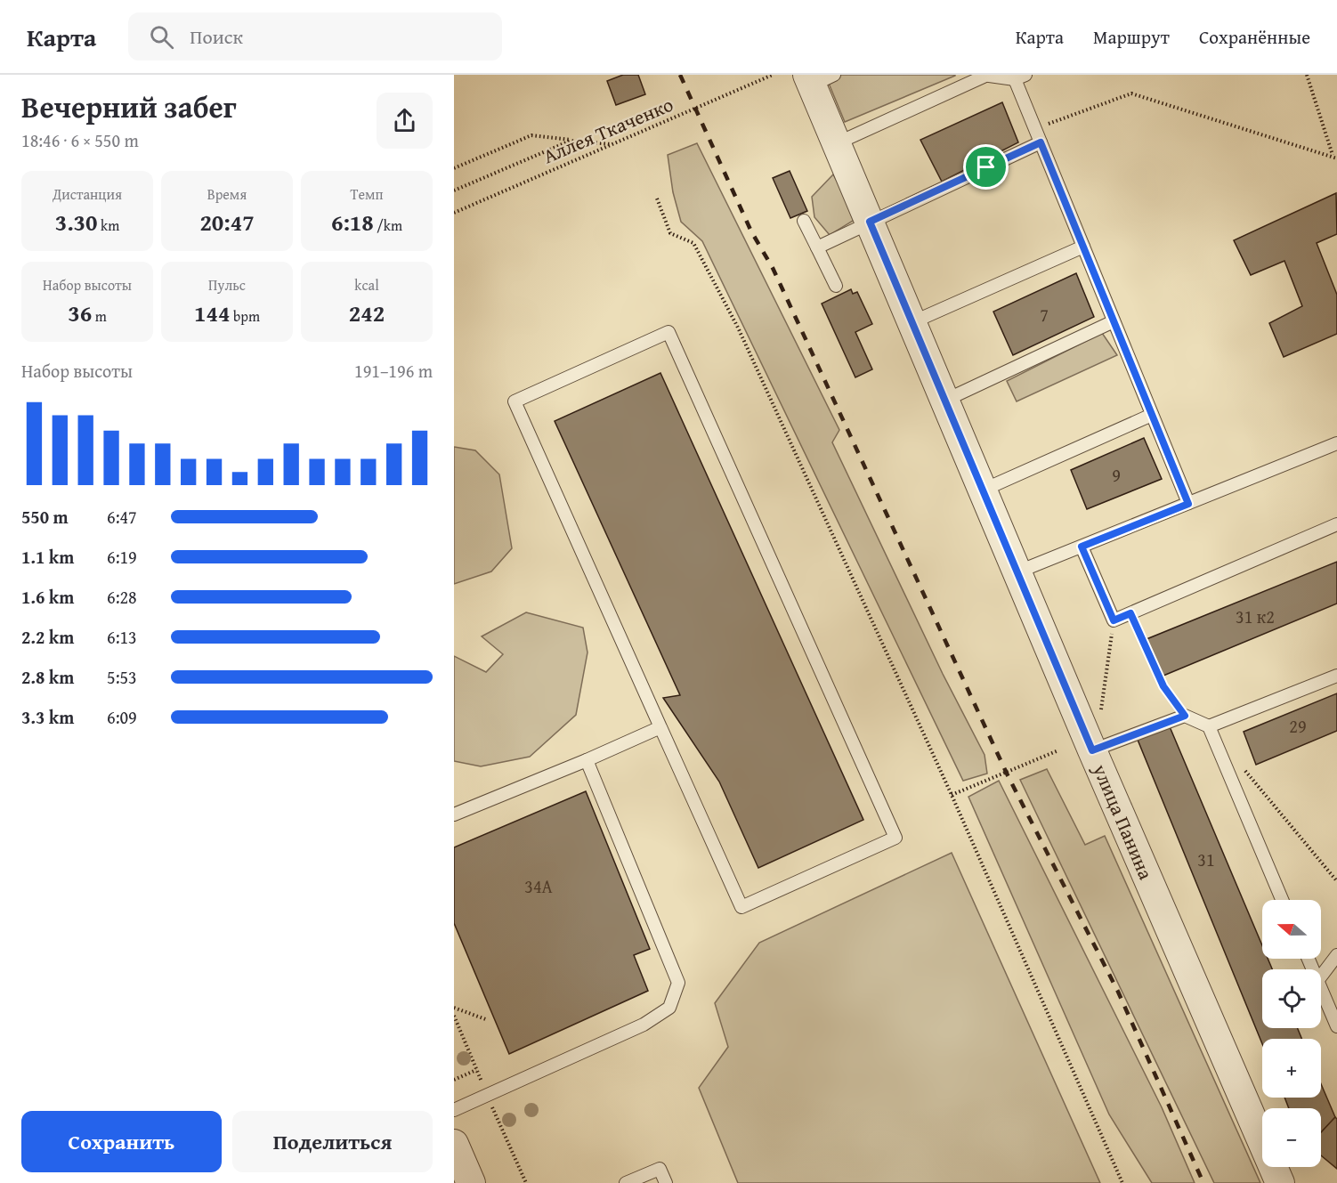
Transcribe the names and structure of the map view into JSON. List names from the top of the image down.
{
  "streets": {
    "street": ["улица Панина"],
    "path": ["Аллея Ткаченко"]
  },
  "house_numbers": [
    "7",
    "9",
    "31 к2",
    "29",
    "31",
    "34А"
  ],
  "north": "left",
  "page": {
    "header": "Карта",
    "search": "Поиск",
    "nav": ["Карта", "Маршрут", "Сохранённые"],
    "heading": ["Вечерний забег", "18:46 · 6 × 550 m"],
    "stats": [
      ["Дистанция", "3.30 km"],
      ["Время", "20:47"],
      ["Темп", "6:18 /km"],
      ["Набор высоты", "36 m"],
      ["Пульс", "144 bpm"],
      ["kcal", "242"]
    ],
    "chart": ["Набор высоты", "191–196 m"],
    "list": [
      {
        "name": "550 m",
        "note": "6:47"
      },
      {
        "name": "1.1 km",
        "note": "6:19"
      },
      {
        "name": "1.6 km",
        "note": "6:28"
      },
      {
        "name": "2.2 km",
        "note": "6:13"
      },
      {
        "name": "2.8 km",
        "note": "5:53"
      },
      {
        "name": "3.3 km",
        "note": "6:09"
      }
    ],
    "map_buttons": ["+", "−"],
    "buttons": ["Сохранить", "Поделиться"]
  }
}
